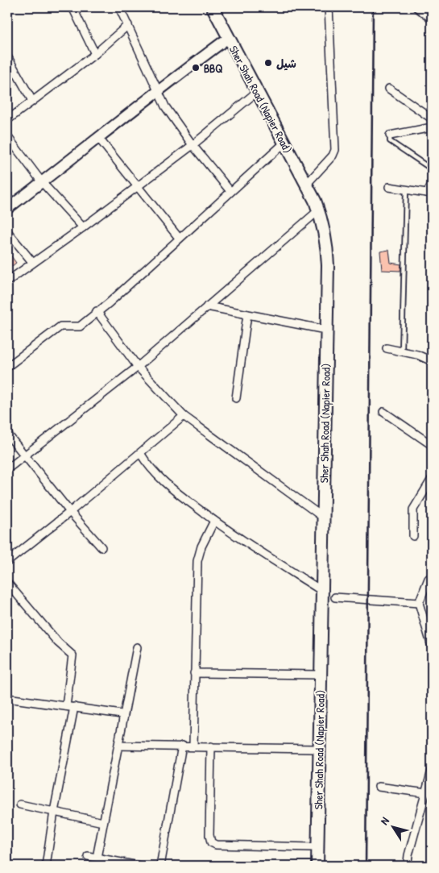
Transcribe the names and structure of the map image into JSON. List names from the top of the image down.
{
  "streets": {
    "main road": ["Sher Shah Road (Napier Road)"]
  },
  "places": ["شیل", "BBQ"],
  "north": "top left"
}
